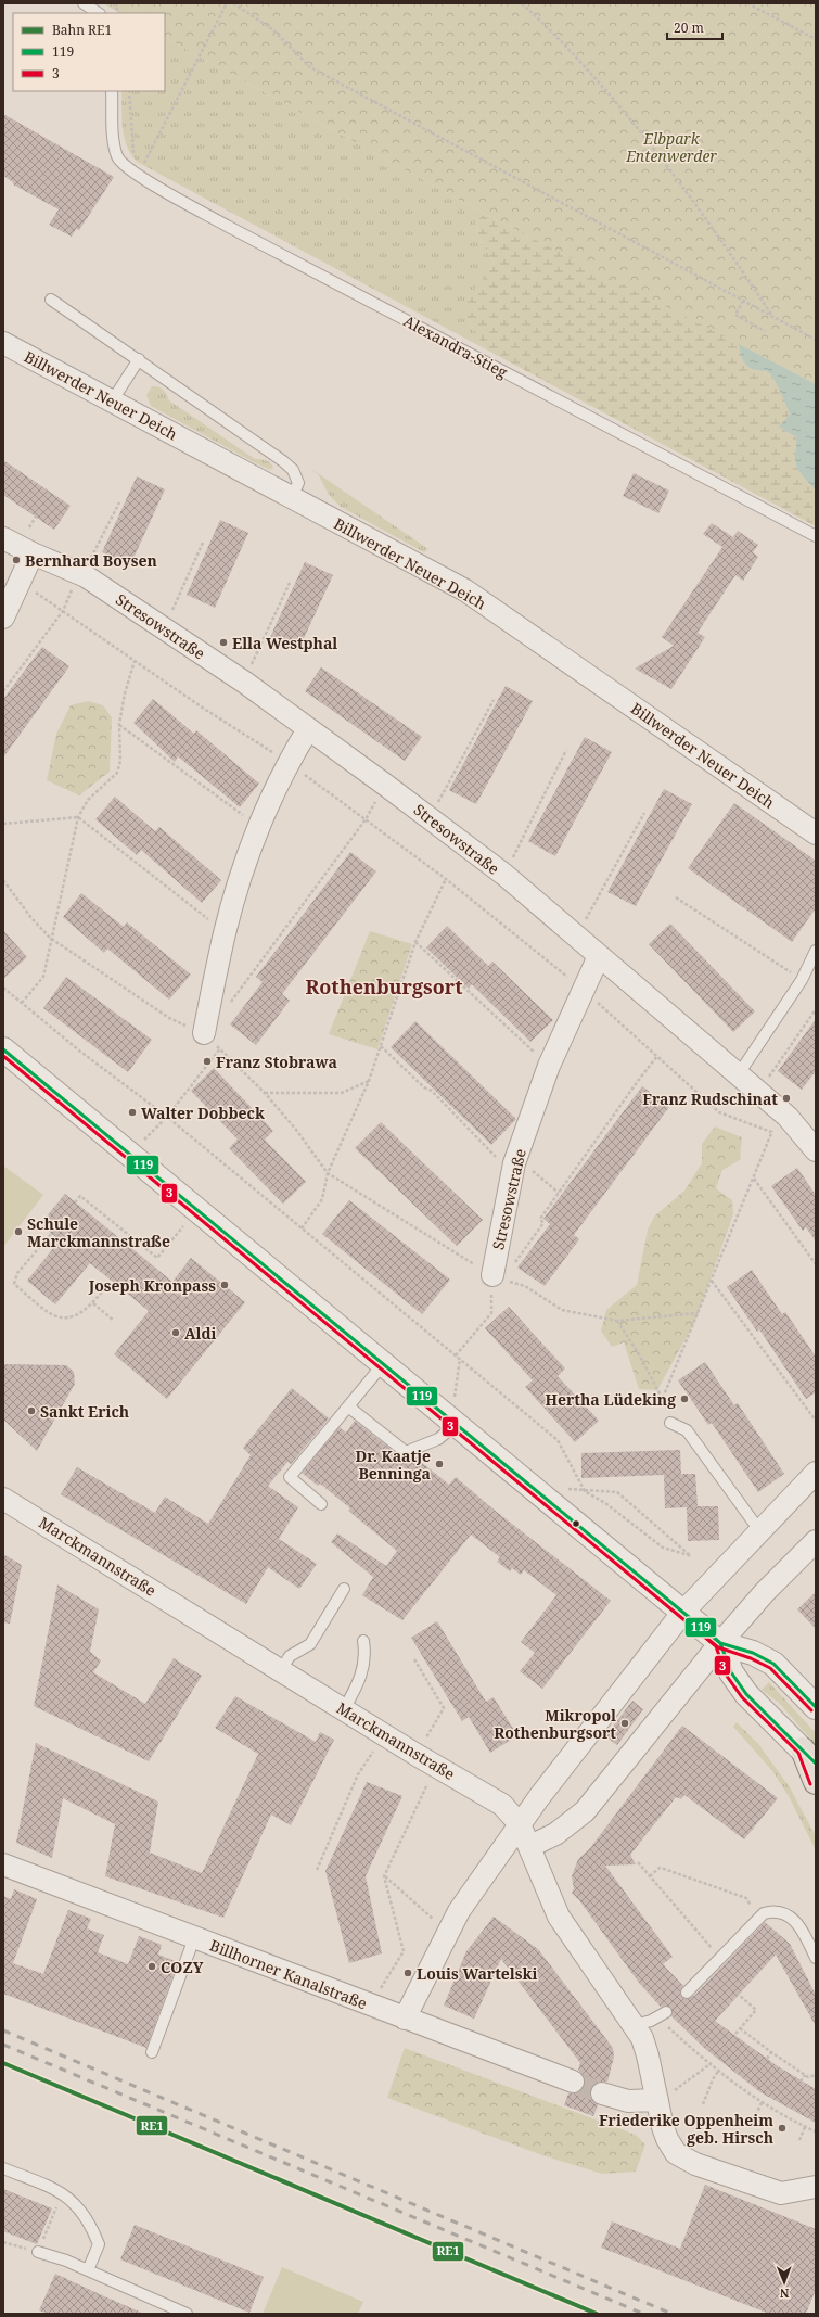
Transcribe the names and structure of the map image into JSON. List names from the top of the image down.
{
  "streets": {
    "street": [
      "Billwerder Neuer Deich",
      "Stresowstraße",
      "Marckmannstraße",
      "Billhorner Kanalstraße"
    ],
    "lane": ["Alexandra-Stieg"]
  },
  "districts": ["Rothenburgsort"],
  "parks": ["Elbpark Entenwerder"],
  "places": [
    "Bernhard Boysen",
    "Ella Westphal",
    "Franz Stobrawa",
    "Franz Rudschinat",
    "Walter Dobbeck",
    "Schule Marckmannstraße",
    "Joseph Kronpass",
    "Aldi",
    "Hertha Lüdeking",
    "Sankt Erich",
    "Dr. Kaatje Benninga",
    "Mikropol Rothenburgsort",
    "COZY",
    "Louis Wartelski",
    "Friederike Oppenheim geb. Hirsch"
  ],
  "lines": ["transit line 119", "transit line 3", "rail line RE1"],
  "legend": ["Bahn RE1", "119", "3"],
  "scale_bar": "20 m",
  "north": "bottom"
}
